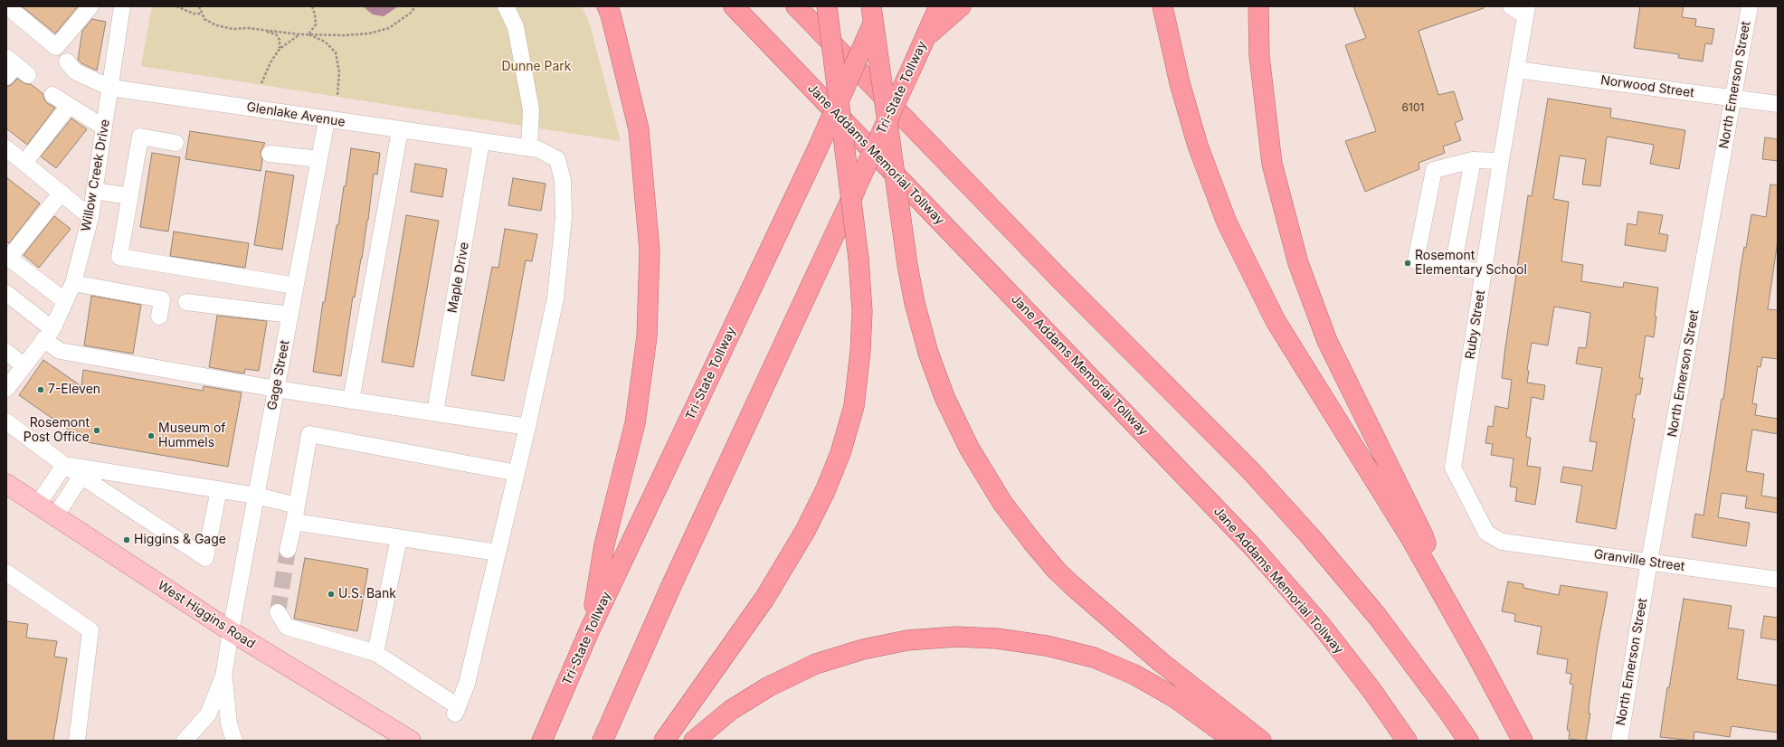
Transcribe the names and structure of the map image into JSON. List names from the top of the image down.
{
  "streets": {
    "highway": ["Tri-State Tollway", "Jane Addams Memorial Tollway"],
    "main road": ["West Higgins Road"],
    "street": [
      "North Emerson Street",
      "Norwood Street",
      "Glenlake Avenue",
      "Willow Creek Drive",
      "Maple Drive",
      "Ruby Street",
      "Gage Street",
      "Granville Street"
    ]
  },
  "crossings": [
    ["North Emerson Street", "Norwood Street"],
    ["North Emerson Street", "Granville Street"],
    ["Norwood Street", "Ruby Street"],
    ["Glenlake Avenue", "Willow Creek Drive"],
    ["Glenlake Avenue", "Maple Drive"],
    ["Glenlake Avenue", "Gage Street"],
    ["Ruby Street", "Granville Street"],
    ["Gage Street", "West Higgins Road"]
  ],
  "parks": ["Dunne Park"],
  "places": [
    "Rosemont Elementary School",
    "7-Eleven",
    "Rosemont Post Office",
    "Museum of Hummels",
    "Higgins & Gage",
    "U.S. Bank"
  ],
  "house_numbers": ["6101"]
}
